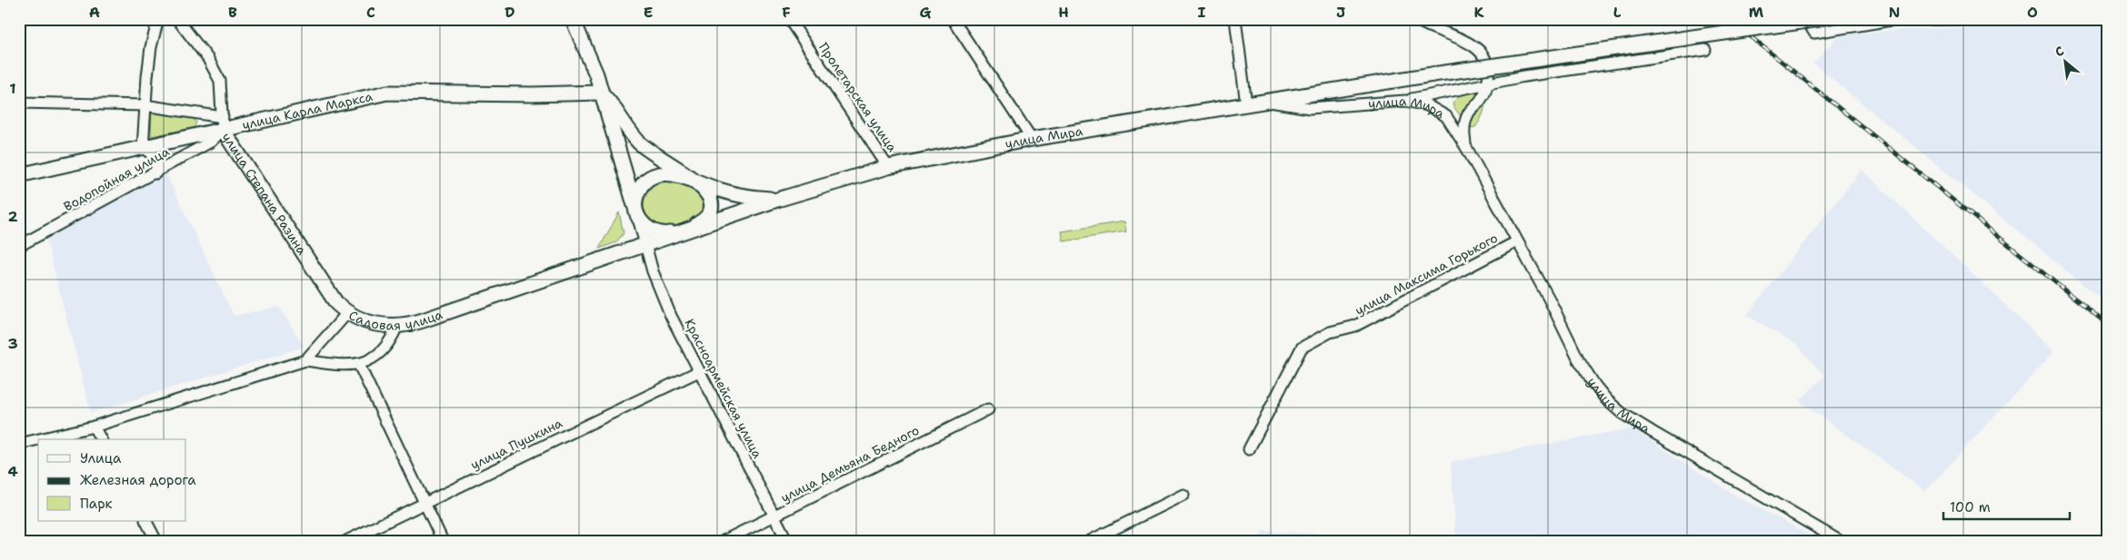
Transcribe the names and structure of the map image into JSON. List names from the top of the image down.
{
  "streets": {
    "main road": [
      "улица Карла Маркса",
      "улица Мира",
      "улица Степана Разина",
      "Садовая улица"
    ],
    "street": [
      "Пролетарская улица",
      "Водопойная улица",
      "улица Максима Горького",
      "Красноармейская улица",
      "улица Пушкина",
      "улица Демьяна Бедного"
    ]
  },
  "crossings": [
    ["Пролетарская улица", "улица Мира"],
    ["улица Карла Маркса", "Водопойная улица"],
    ["улица Карла Маркса", "улица Степана Разина"],
    ["улица Мира", "улица Максима Горького"],
    ["улица Мира", "Садовая улица"],
    ["улица Мира", "Красноармейская улица"],
    ["Водопойная улица", "улица Степана Разина"],
    ["улица Степана Разина", "Садовая улица"],
    ["Садовая улица", "Красноармейская улица"],
    ["Красноармейская улица", "улица Пушкина"],
    ["Красноармейская улица", "улица Демьяна Бедного"]
  ],
  "legend": ["Улица", "Железная дорога", "Парк"],
  "scale_bar": "100 m",
  "north": "top left",
  "grid": {
    "columns": [
      "A",
      "B",
      "C",
      "D",
      "E",
      "F",
      "G",
      "H",
      "I",
      "J",
      "K",
      "L",
      "M",
      "N",
      "O"
    ],
    "rows": [
      "1",
      "2",
      "3",
      "4"
    ]
  }
}
